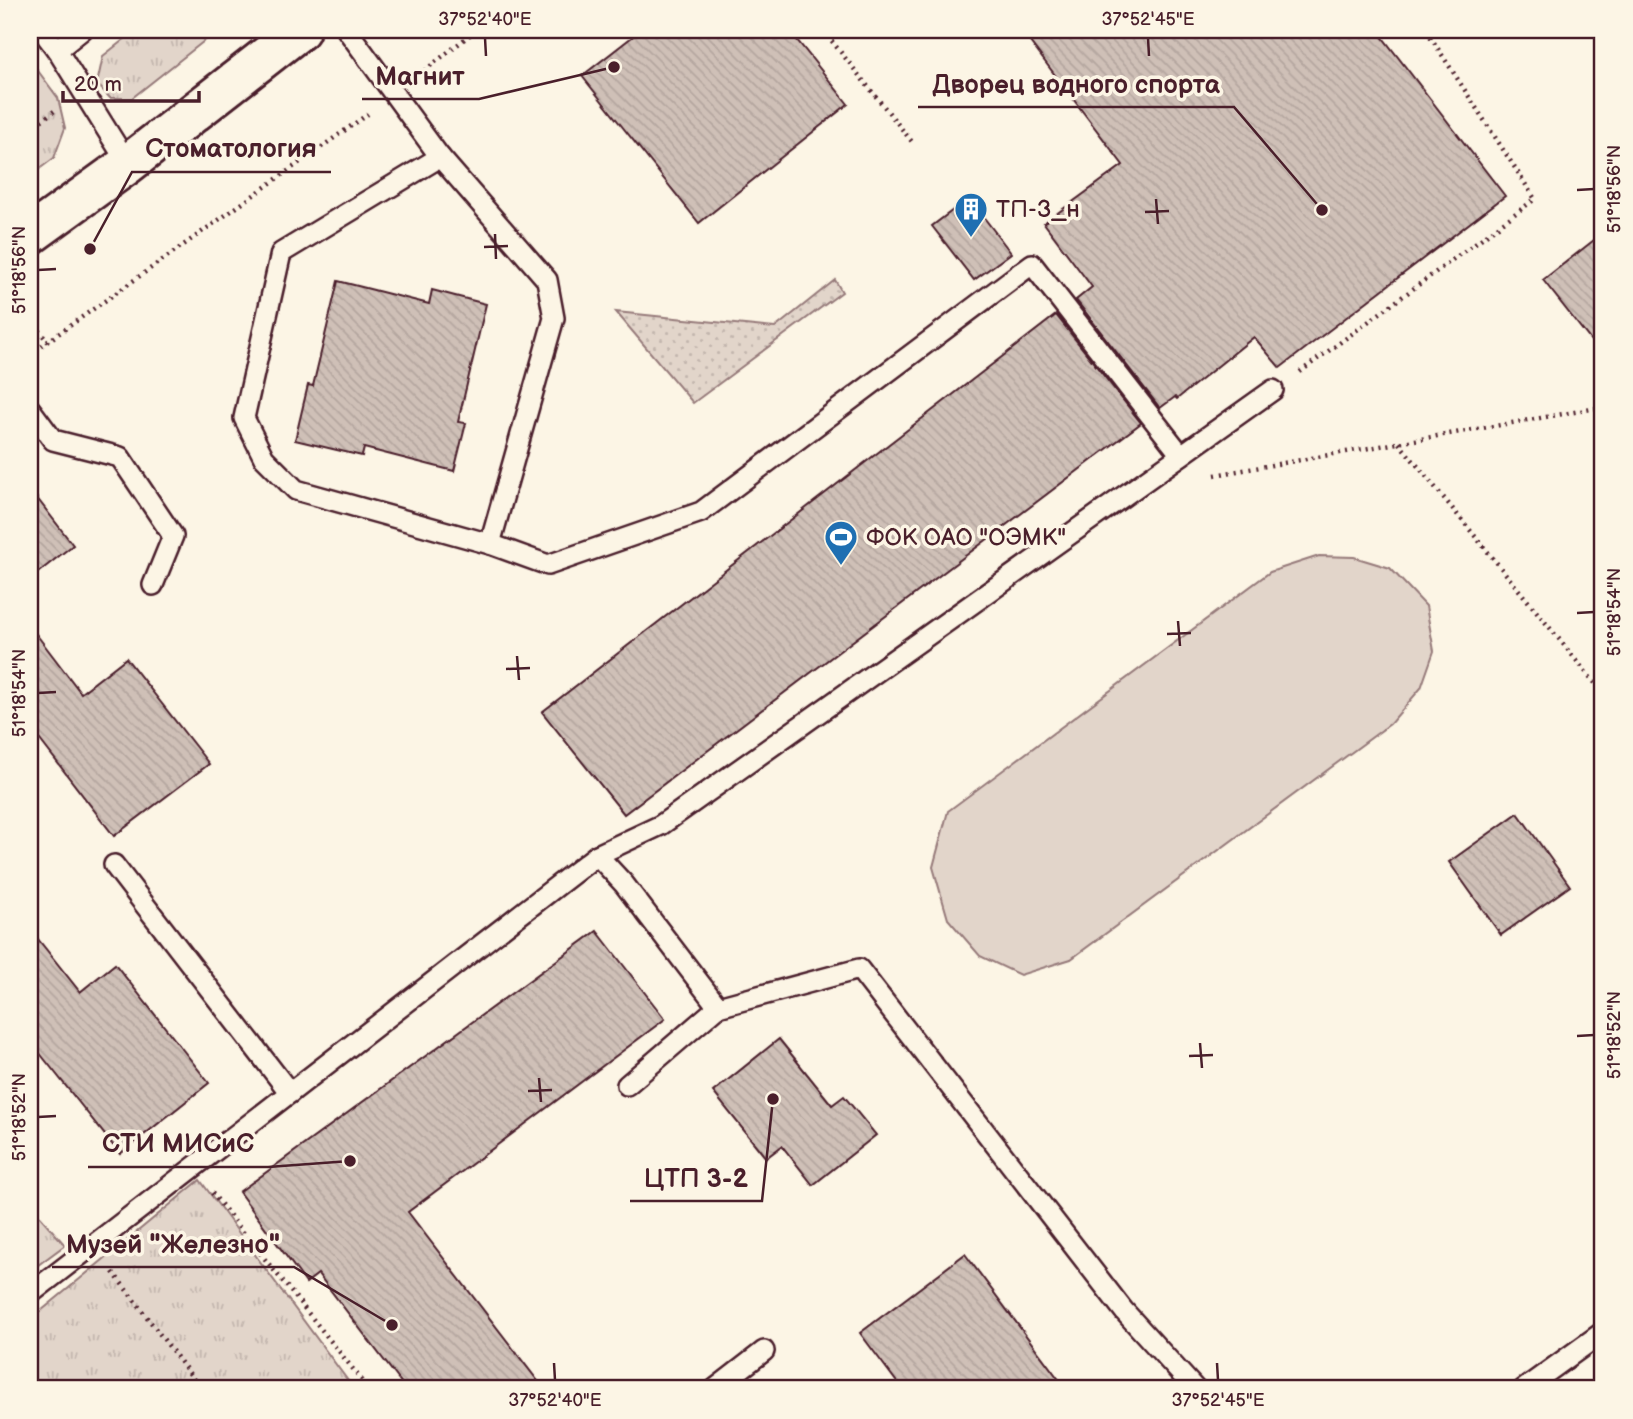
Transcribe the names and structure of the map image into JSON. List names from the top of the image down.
{
  "places": {
    "other": [
      "Магнит",
      "Дворец водного спорта",
      "Стоматология",
      "ЦТП 3-2",
      "СТИ МИСиС",
      "Музей \"Железно\""
    ],
    "building": ["ТП-3_н"],
    "sports": ["ФОК ОАО \"ОЭМК\""]
  },
  "scale_bar": "20 m",
  "coordinates": [
    "37°52'40\"E",
    "37°52'45\"E",
    "51°18'56\"N",
    "51°18'54\"N",
    "51°18'52\"N"
  ]
}
